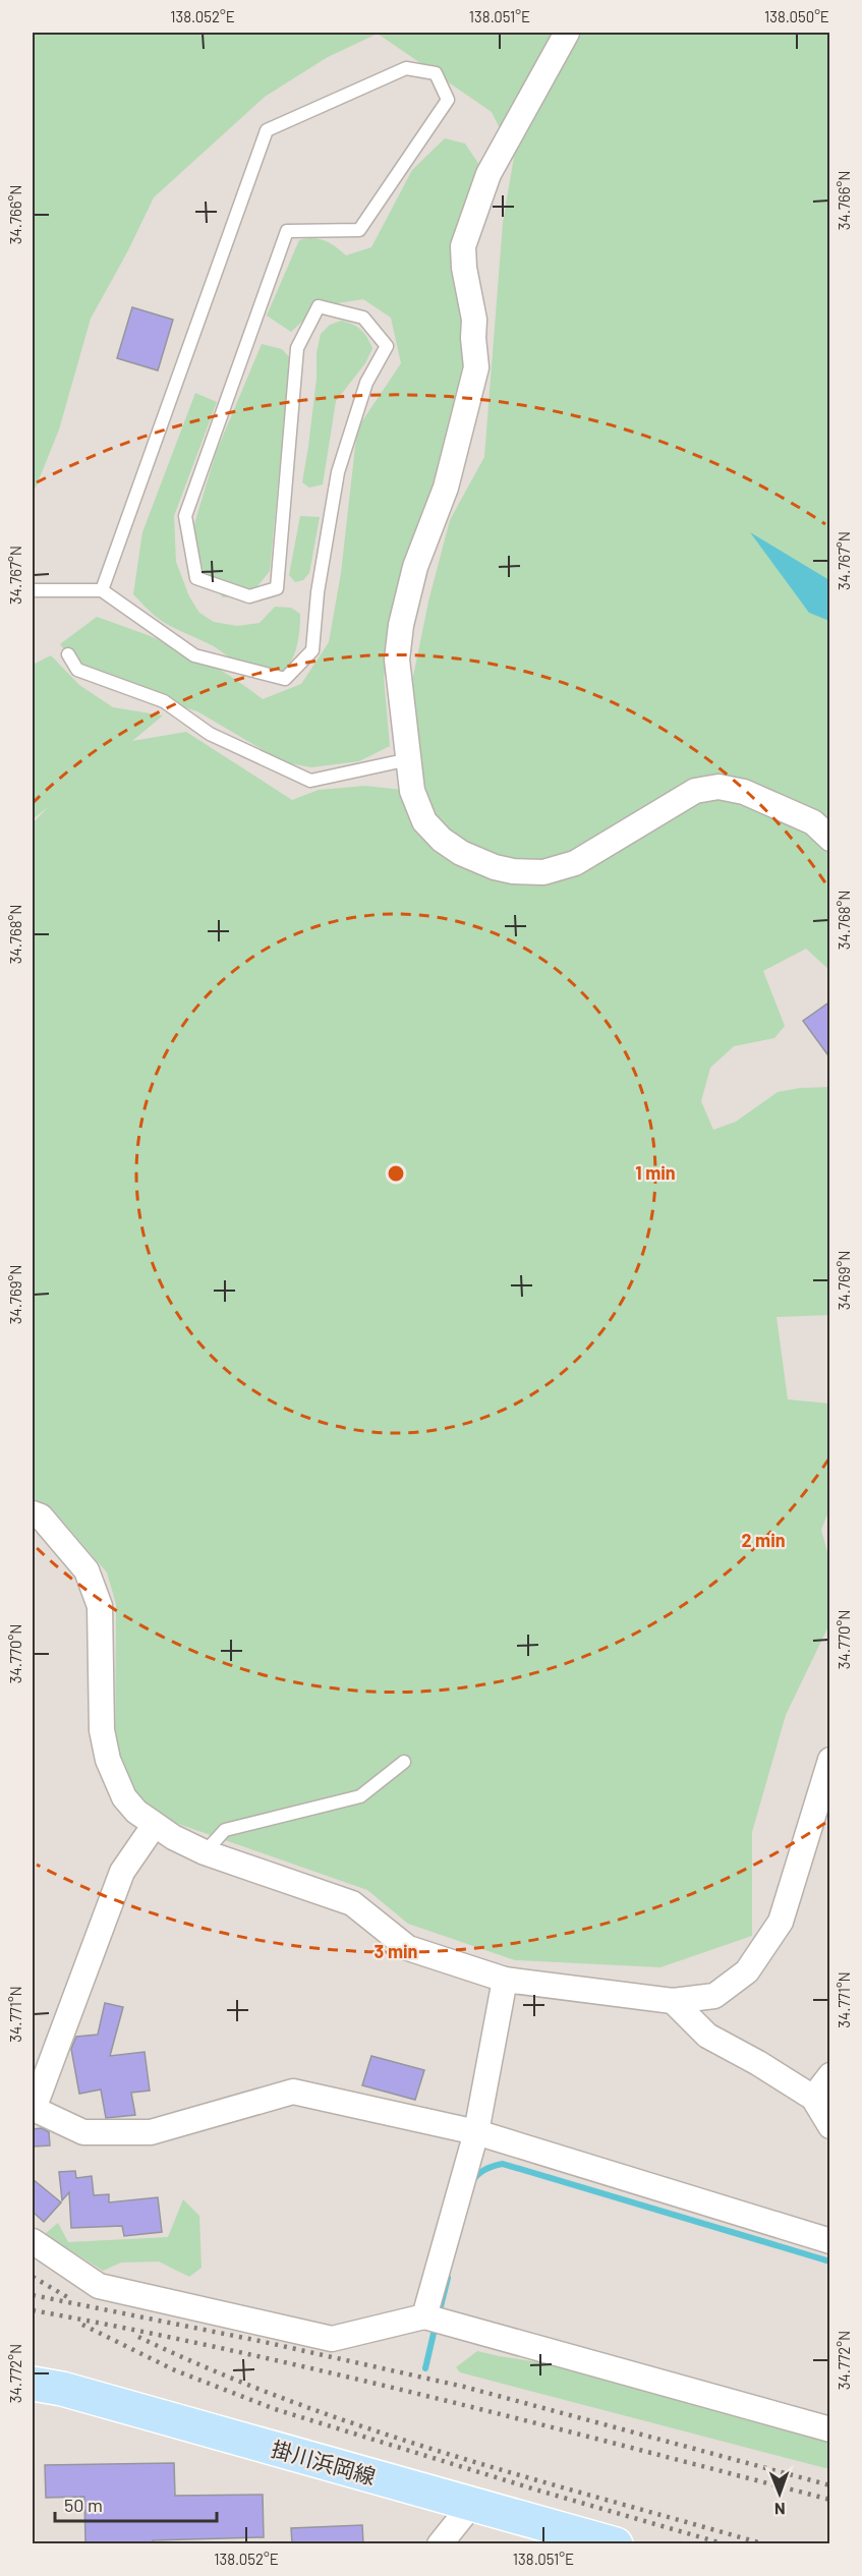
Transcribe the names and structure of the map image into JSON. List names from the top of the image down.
{
  "streets": {
    "main road": ["掛川浜岡線"]
  },
  "scale_bar": "50 m",
  "north": "bottom",
  "coordinates": [
    "138.052°E",
    "138.051°E",
    "138.050°E",
    "34.766°N",
    "34.767°N",
    "34.768°N",
    "34.769°N",
    "34.770°N",
    "34.771°N",
    "34.772°N"
  ],
  "rings": ["1 min", "2 min", "3 min"]
}
